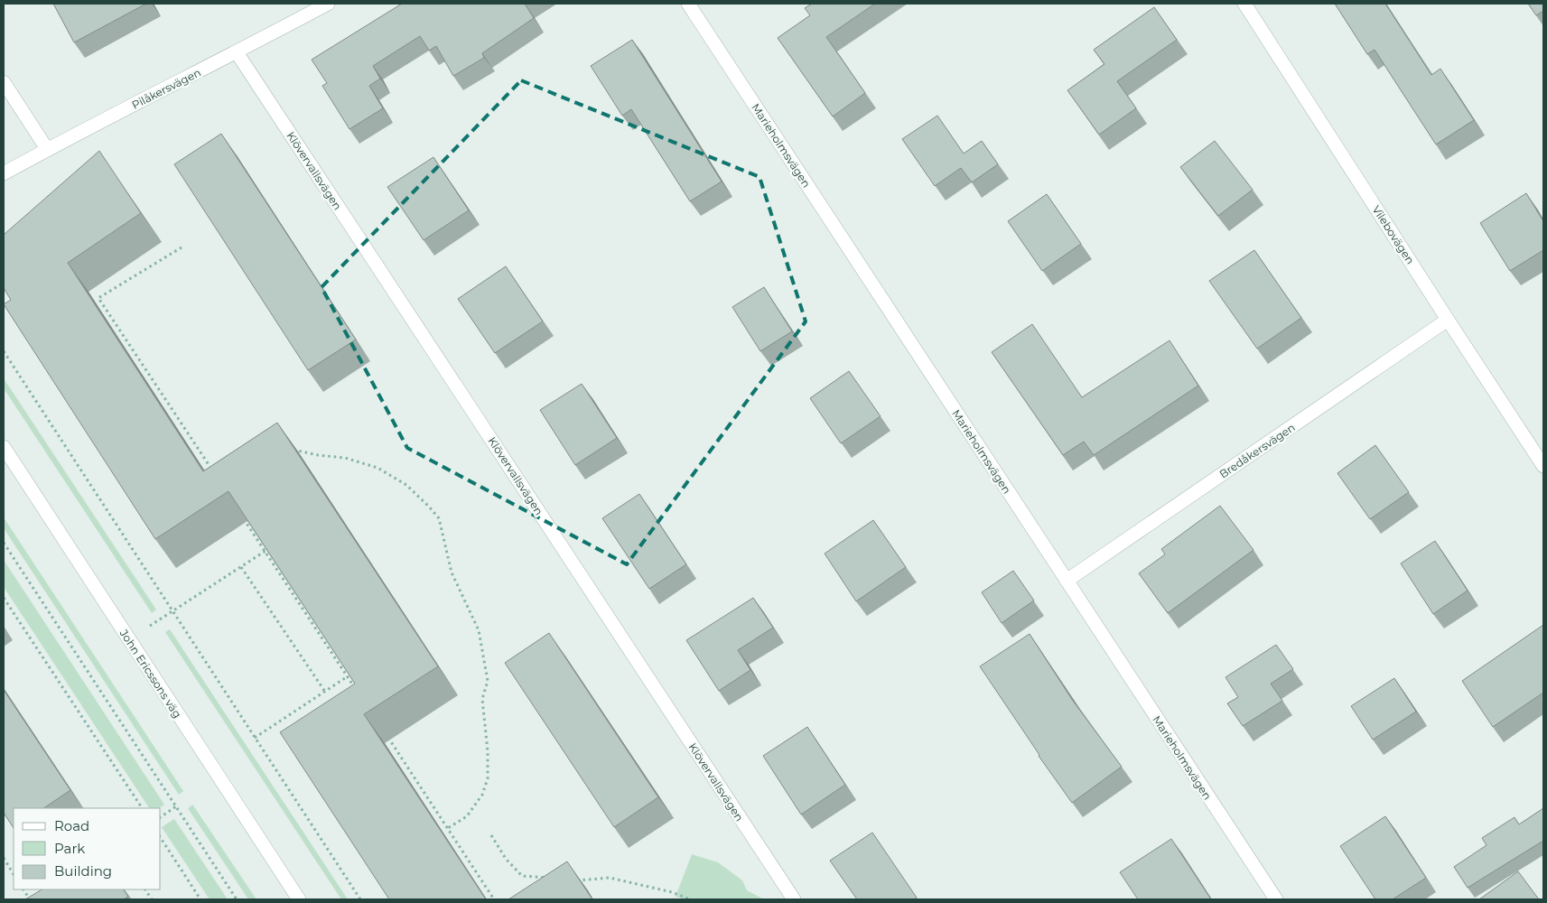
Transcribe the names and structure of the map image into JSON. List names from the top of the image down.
{
  "streets": {
    "street": [
      "Pilåkersvägen",
      "Marieholmsvägen",
      "Klövervallsvägen",
      "Vilebovägen",
      "Bredåkersvägen",
      "John Ericssons väg"
    ]
  },
  "crossings": [
    ["Pilåkersvägen", "Klövervallsvägen"],
    ["Marieholmsvägen", "Bredåkersvägen"],
    ["Vilebovägen", "Bredåkersvägen"]
  ],
  "legend": ["Road", "Park", "Building"]
}
